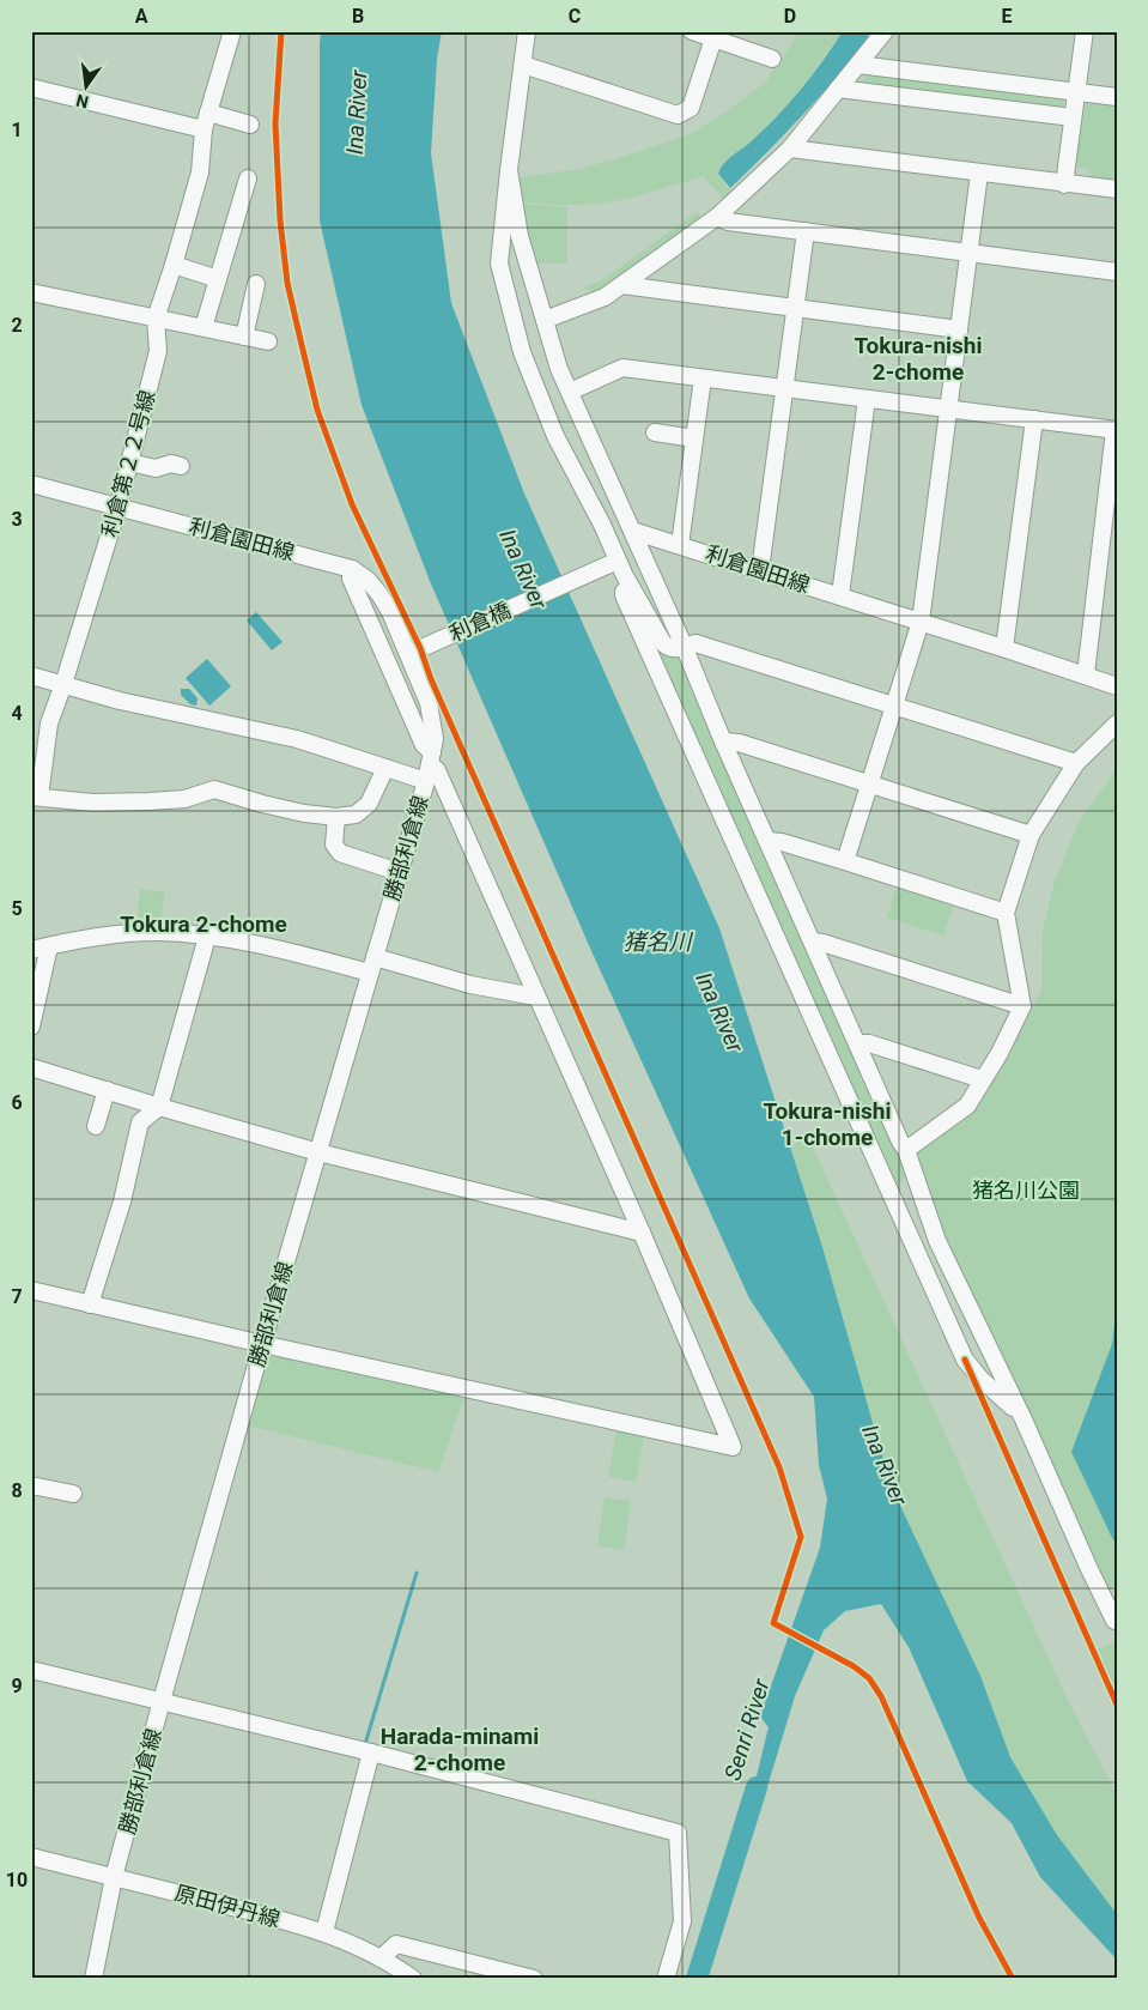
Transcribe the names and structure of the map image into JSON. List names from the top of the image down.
{
  "streets": {
    "street": [
      "利倉第２２号線",
      "利倉園田線",
      "利倉橋",
      "勝部利倉線",
      "原田伊丹線"
    ]
  },
  "crossings": [
    ["利倉第２２号線", "利倉園田線"],
    ["利倉園田線", "利倉橋"],
    ["利倉園田線", "勝部利倉線"],
    ["利倉橋", "勝部利倉線"],
    ["勝部利倉線", "原田伊丹線"]
  ],
  "districts": [
    "Tokura-nishi 2-chome",
    "Tokura 2-chome",
    "Tokura-nishi 1-chome",
    "Harada-minami 2-chome"
  ],
  "water": ["Ina River", "猪名川", "Senri River"],
  "parks": ["猪名川公園"],
  "north": "bottom",
  "grid": {
    "columns": [
      "A",
      "B",
      "C",
      "D",
      "E"
    ],
    "rows": [
      "1",
      "2",
      "3",
      "4",
      "5",
      "6",
      "7",
      "8",
      "9",
      "10"
    ]
  }
}
